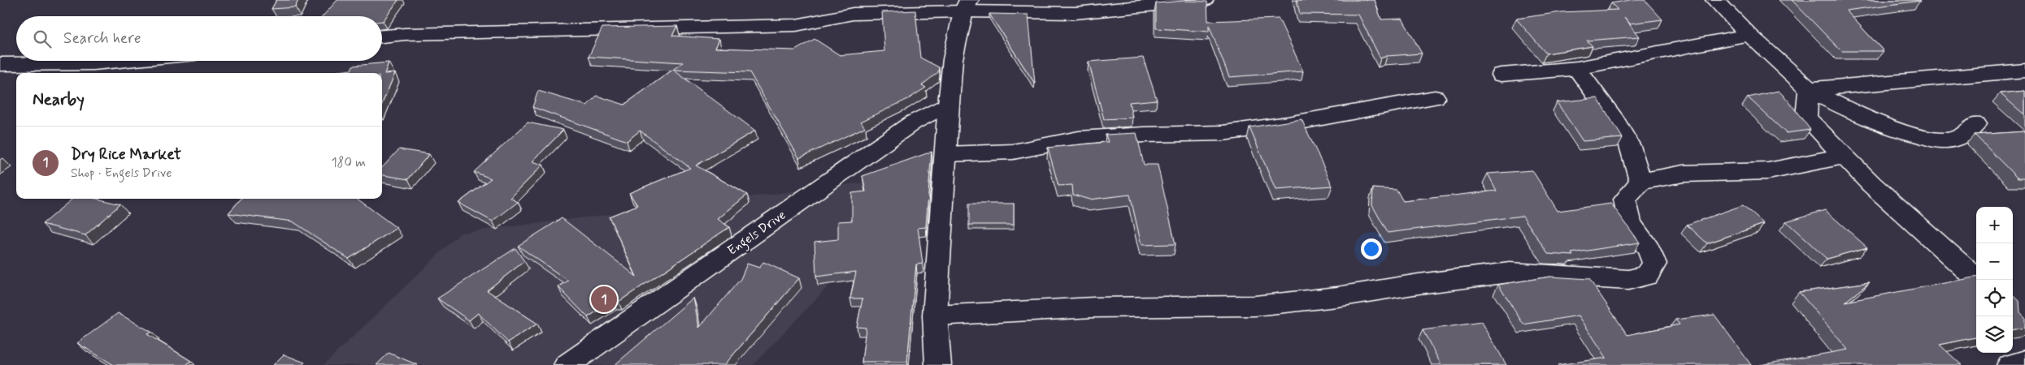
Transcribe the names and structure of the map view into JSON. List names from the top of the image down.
{
  "streets": {
    "street": ["Engels Drive"]
  },
  "page": {
    "search": "Search here",
    "heading": "Nearby",
    "list": [
      {
        "mark": "1",
        "name": "Dry Rice Market",
        "note": "Shop · Engels Drive",
        "value": "180 m"
      }
    ],
    "map_buttons": ["+", "−"],
    "pins": "1"
  }
}
